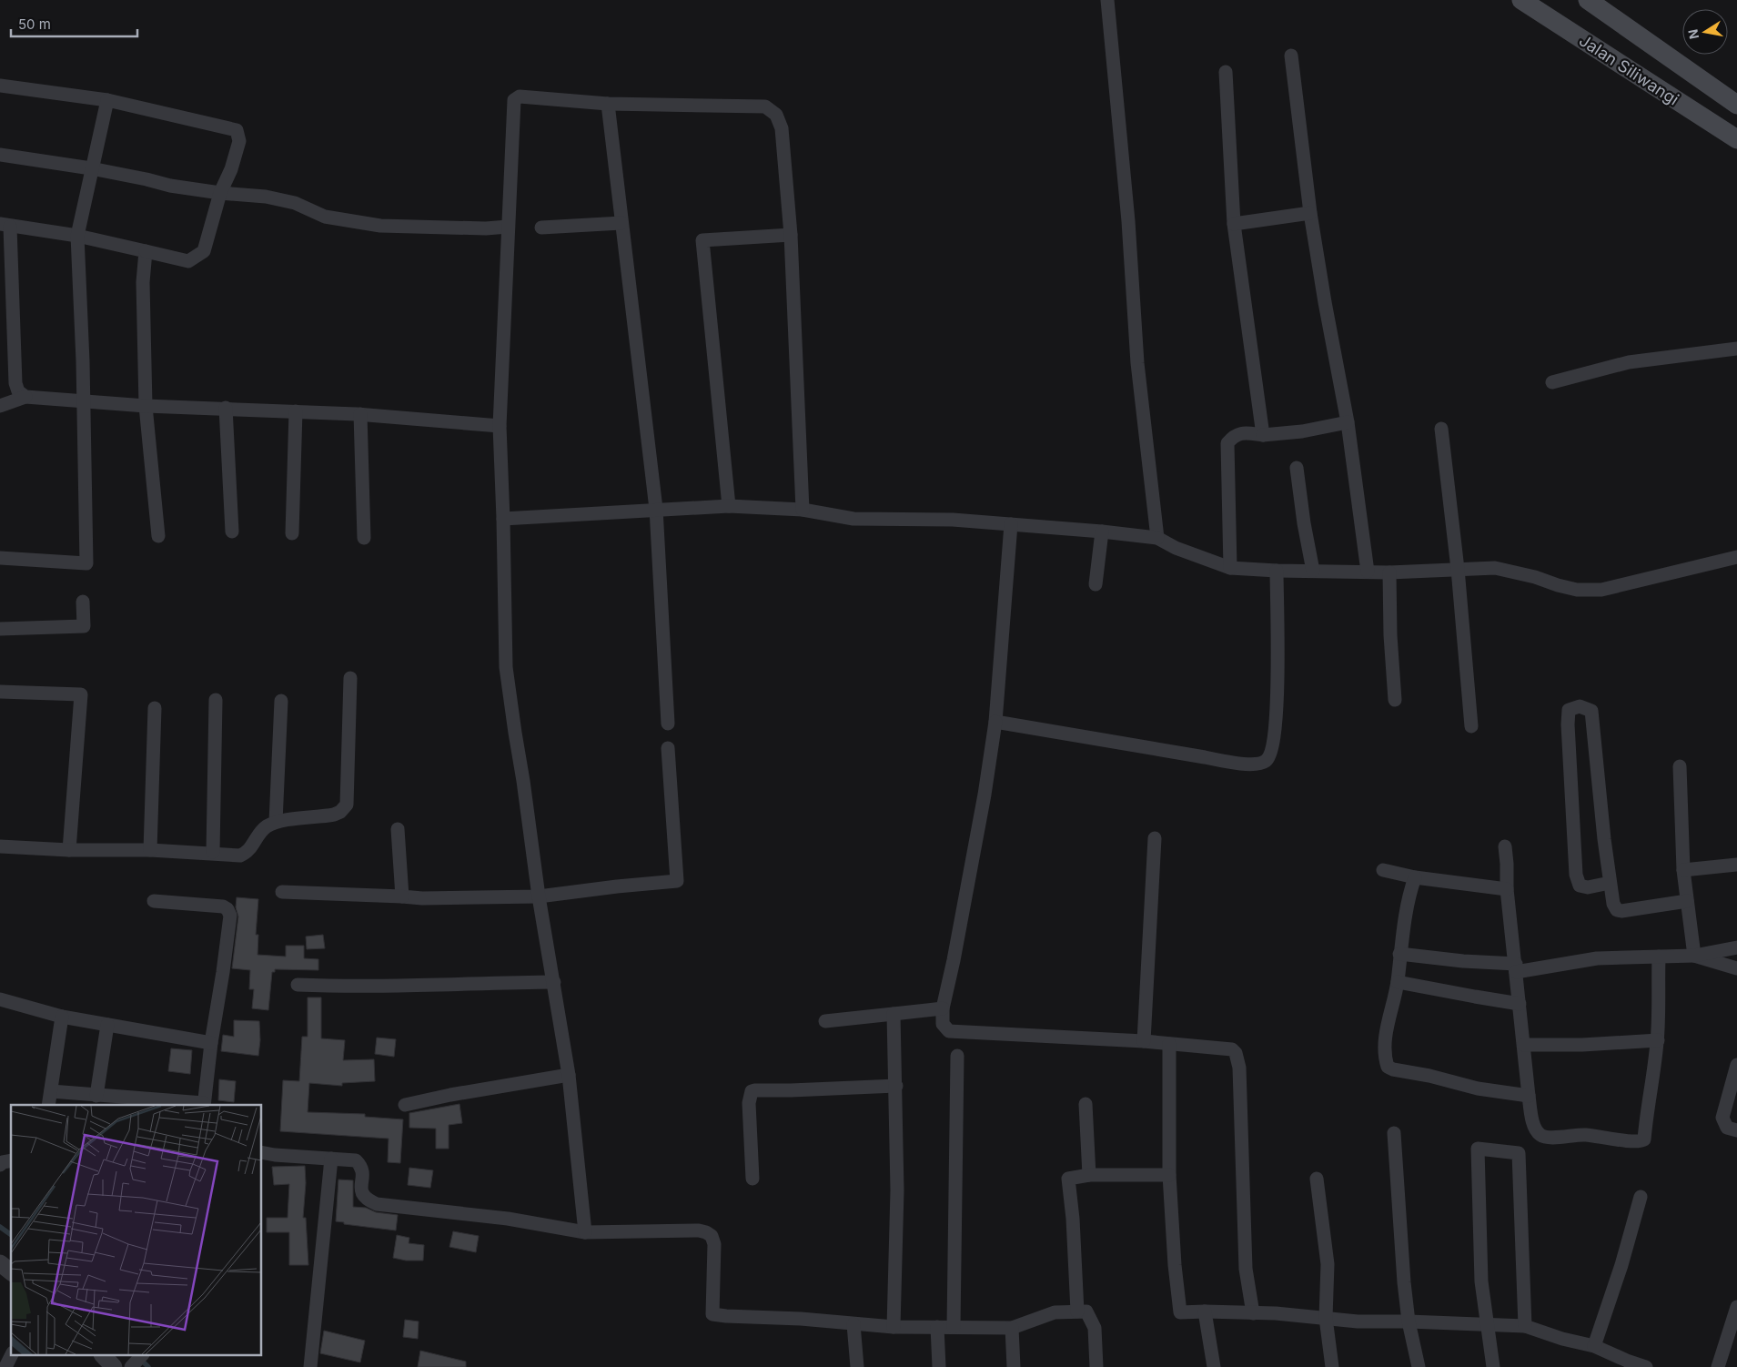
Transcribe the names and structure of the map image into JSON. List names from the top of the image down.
{
  "streets": {
    "main road": ["Jalan Siliwangi"]
  },
  "scale_bar": "50 m",
  "north": "left"
}
